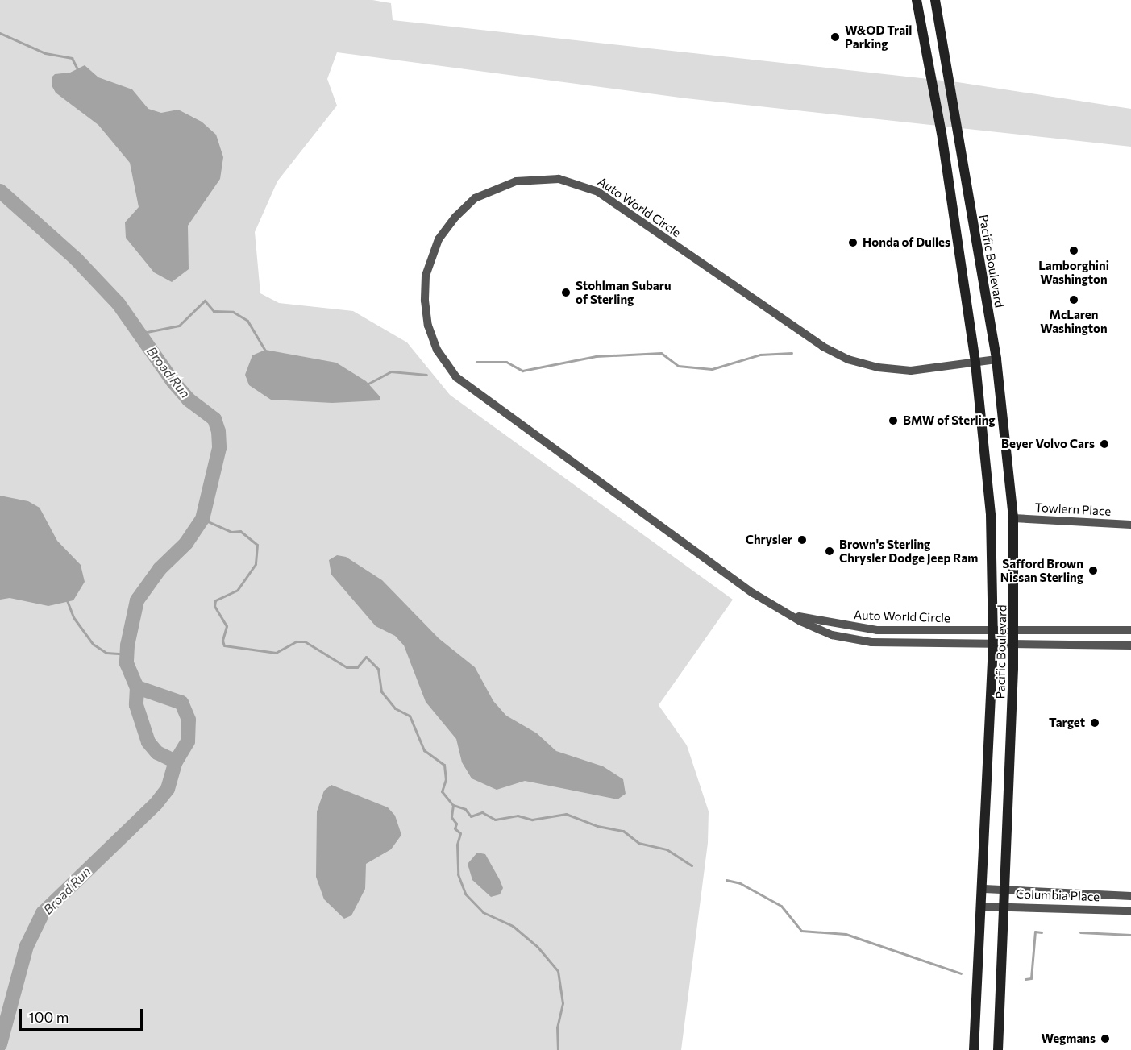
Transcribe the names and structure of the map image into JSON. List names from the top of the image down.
{
  "streets": {
    "main road": ["Pacific Boulevard"],
    "street": ["Auto World Circle", "Towlern Place", "Columbia Place"]
  },
  "crossings": [
    ["Auto World Circle", "Pacific Boulevard"],
    ["Pacific Boulevard", "Towlern Place"],
    ["Pacific Boulevard", "Columbia Place"]
  ],
  "water": ["Broad Run"],
  "places": [
    "W&OD Trail Parking",
    "Honda of Dulles",
    "Lamborghini Washington",
    "Stohlman Subaru of Sterling",
    "McLaren Washington",
    "BMW of Sterling",
    "Beyer Volvo Cars",
    "Chrysler",
    "Brown's Sterling Chrysler Dodge Jeep Ram",
    "Safford Brown Nissan Sterling",
    "Target",
    "Wegmans"
  ],
  "scale_bar": "100 m"
}
